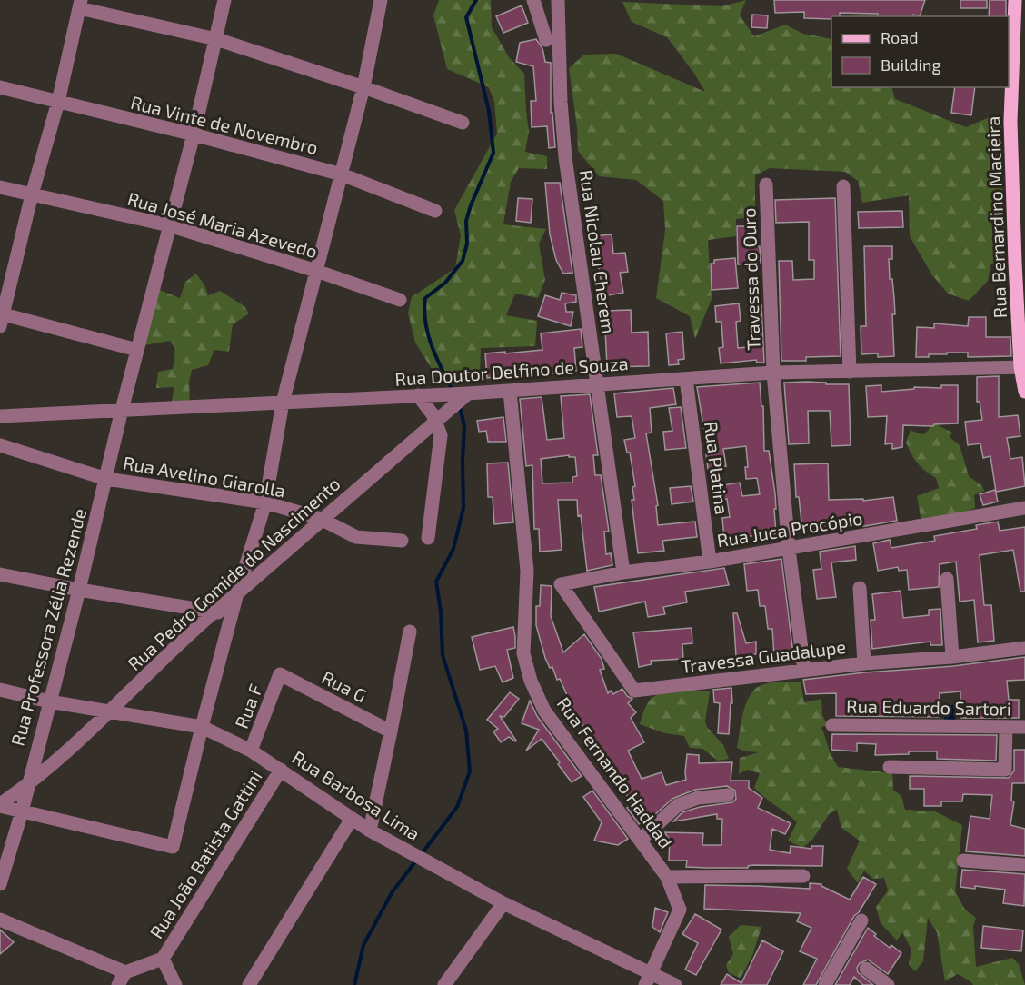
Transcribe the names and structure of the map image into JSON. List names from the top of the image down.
{
  "streets": {
    "main road": ["Rua Bernardino Macieira"],
    "street": [
      "Rua Vinte de Novembro",
      "Rua José Maria Azevedo",
      "Rua Nicolau Cherem",
      "Travessa do Ouro",
      "Rua Doutor Delfino de Souza",
      "Rua Platina",
      "Rua Avelino Giarolla",
      "Rua Juca Procópio",
      "Rua Pedro Gomide do Nascimento",
      "Rua Professora Zélia Rezende",
      "Travessa Guadalupe",
      "Rua G",
      "Rua F",
      "Rua Eduardo Sartori",
      "Rua Fernando Haddad",
      "Rua Barbosa Lima",
      "Rua João Batista Gattini"
    ]
  },
  "crossings": [
    ["Rua Vinte de Novembro", "Rua Professora Zélia Rezende"],
    ["Rua Bernardino Macieira", "Rua Doutor Delfino de Souza"],
    ["Rua José Maria Azevedo", "Rua Professora Zélia Rezende"],
    ["Rua Nicolau Cherem", "Rua Doutor Delfino de Souza"],
    ["Rua Nicolau Cherem", "Rua Juca Procópio"],
    ["Travessa do Ouro", "Rua Doutor Delfino de Souza"],
    ["Travessa do Ouro", "Rua Juca Procópio"],
    ["Travessa do Ouro", "Travessa Guadalupe"],
    ["Rua Doutor Delfino de Souza", "Rua Platina"],
    ["Rua Doutor Delfino de Souza", "Rua Pedro Gomide do Nascimento"],
    ["Rua Doutor Delfino de Souza", "Rua Professora Zélia Rezende"],
    ["Rua Doutor Delfino de Souza", "Rua Fernando Haddad"],
    ["Rua Platina", "Rua Juca Procópio"],
    ["Rua Avelino Giarolla", "Rua Pedro Gomide do Nascimento"],
    ["Rua Avelino Giarolla", "Rua Professora Zélia Rezende"],
    ["Rua Juca Procópio", "Travessa Guadalupe"],
    ["Rua Pedro Gomide do Nascimento", "Rua Professora Zélia Rezende"],
    ["Rua Pedro Gomide do Nascimento", "Rua Barbosa Lima"],
    ["Rua Professora Zélia Rezende", "Rua Barbosa Lima"],
    ["Rua G", "Rua F"],
    ["Rua F", "Rua Barbosa Lima"],
    ["Rua Fernando Haddad", "Rua Barbosa Lima"],
    ["Rua Barbosa Lima", "Rua João Batista Gattini"]
  ],
  "legend": ["Road", "Building"]
}
